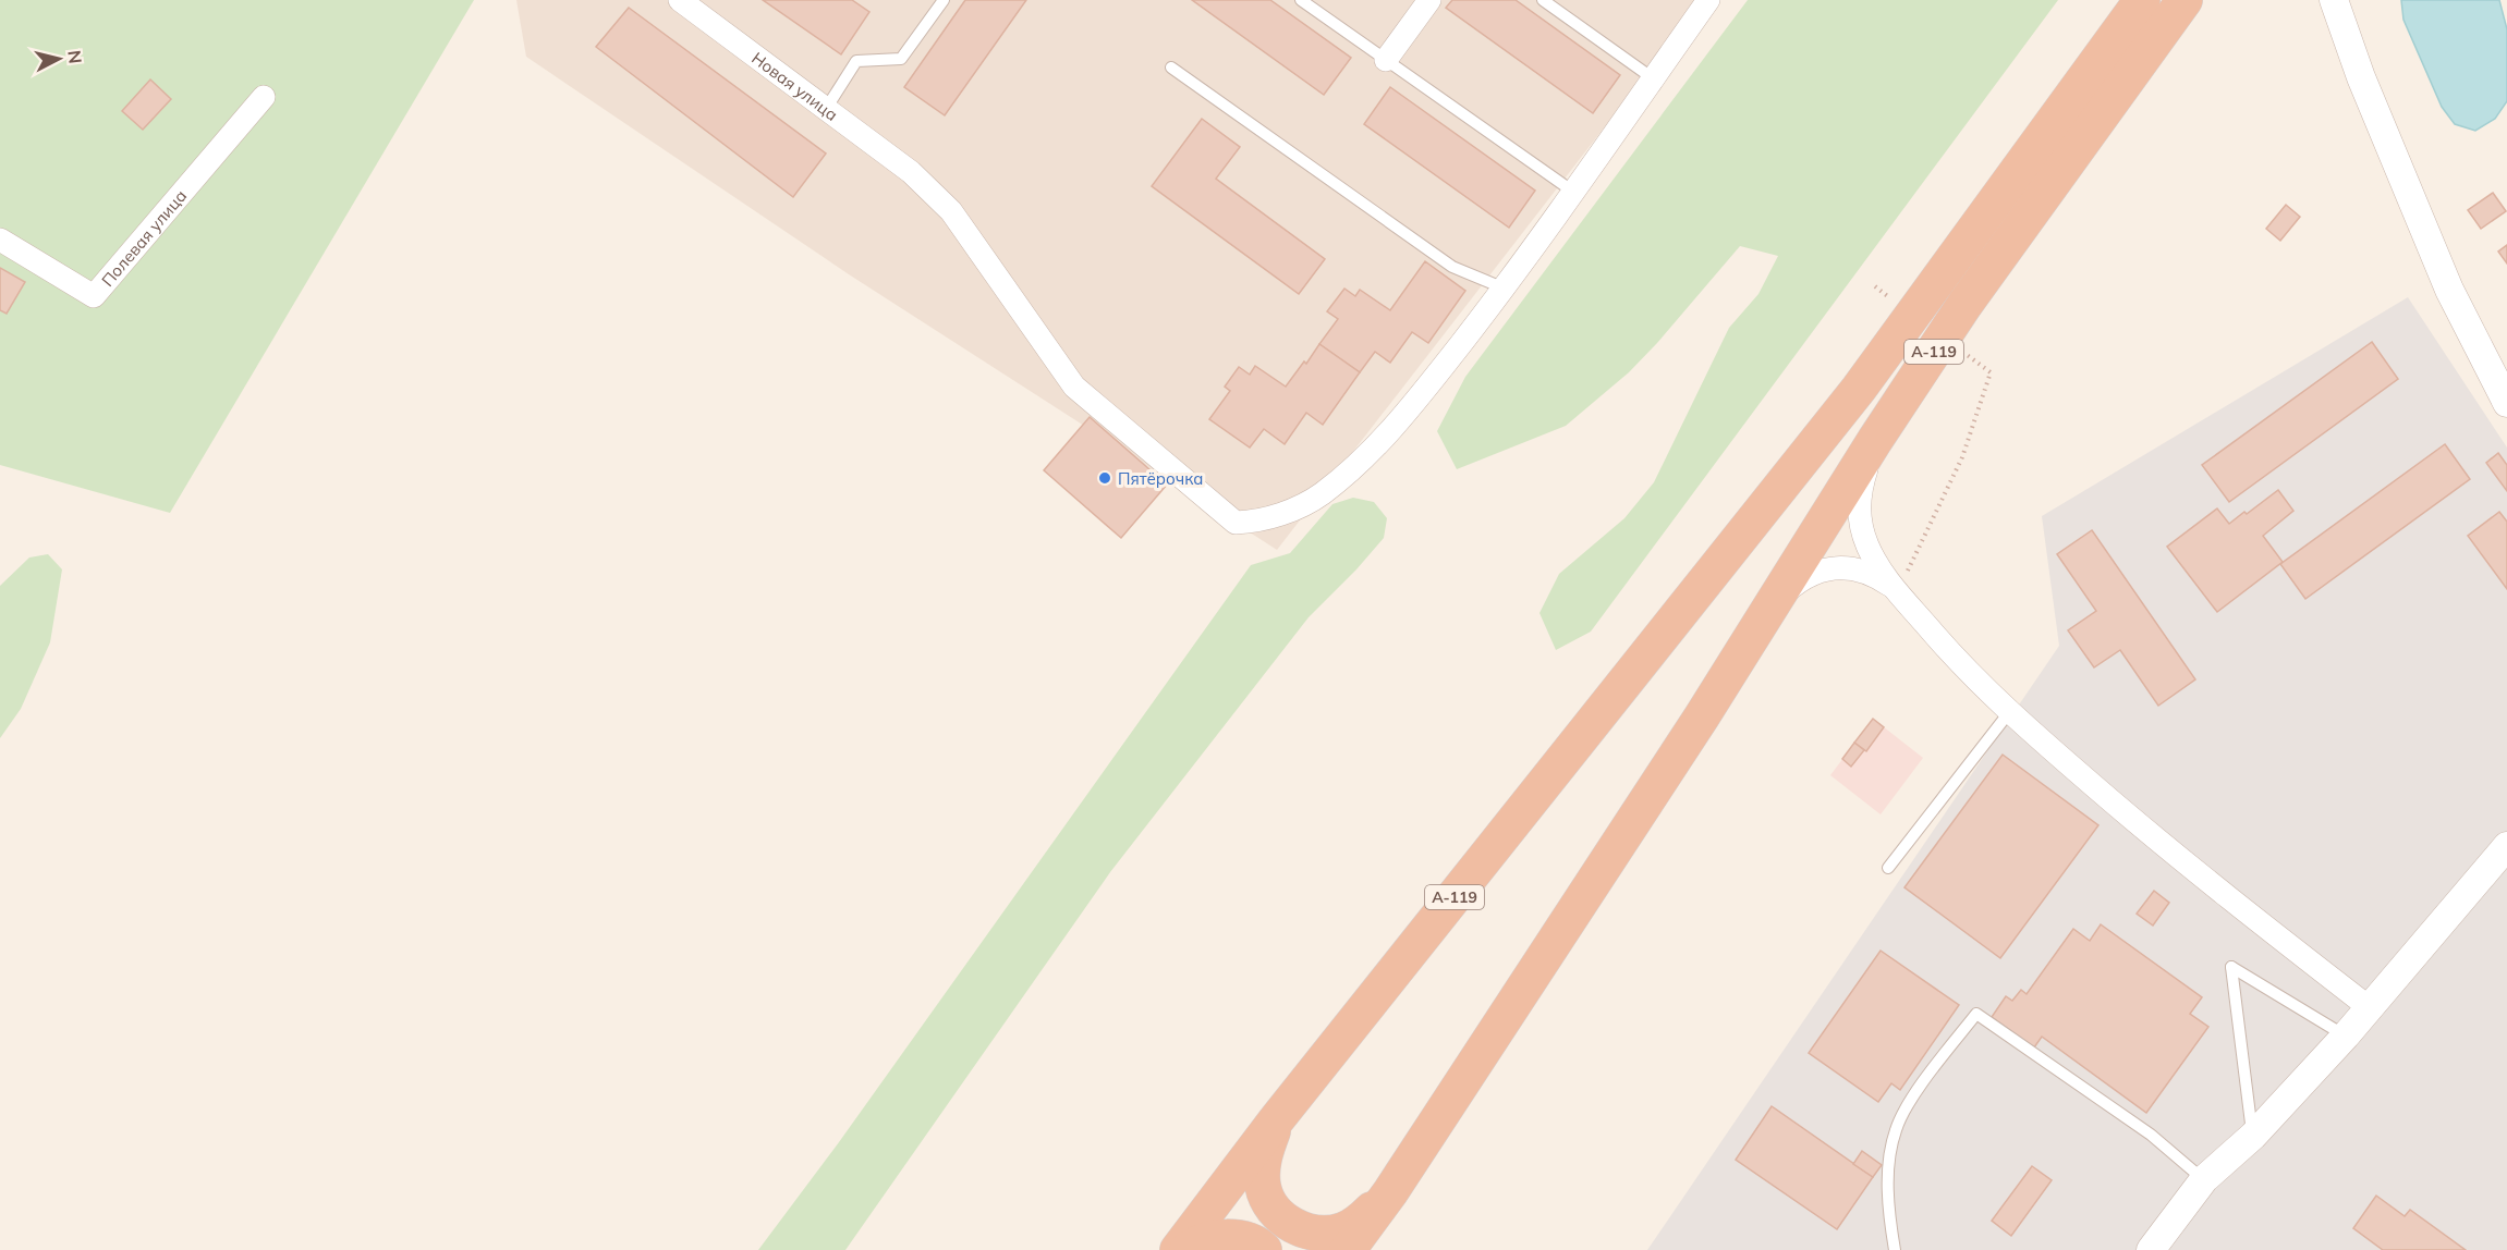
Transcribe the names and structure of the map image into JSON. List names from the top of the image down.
{
  "streets": {
    "highway": ["А-119"],
    "street": ["Новая улица", "Полевая улица"]
  },
  "places": ["Пятёрочка"],
  "north": "right"
}
